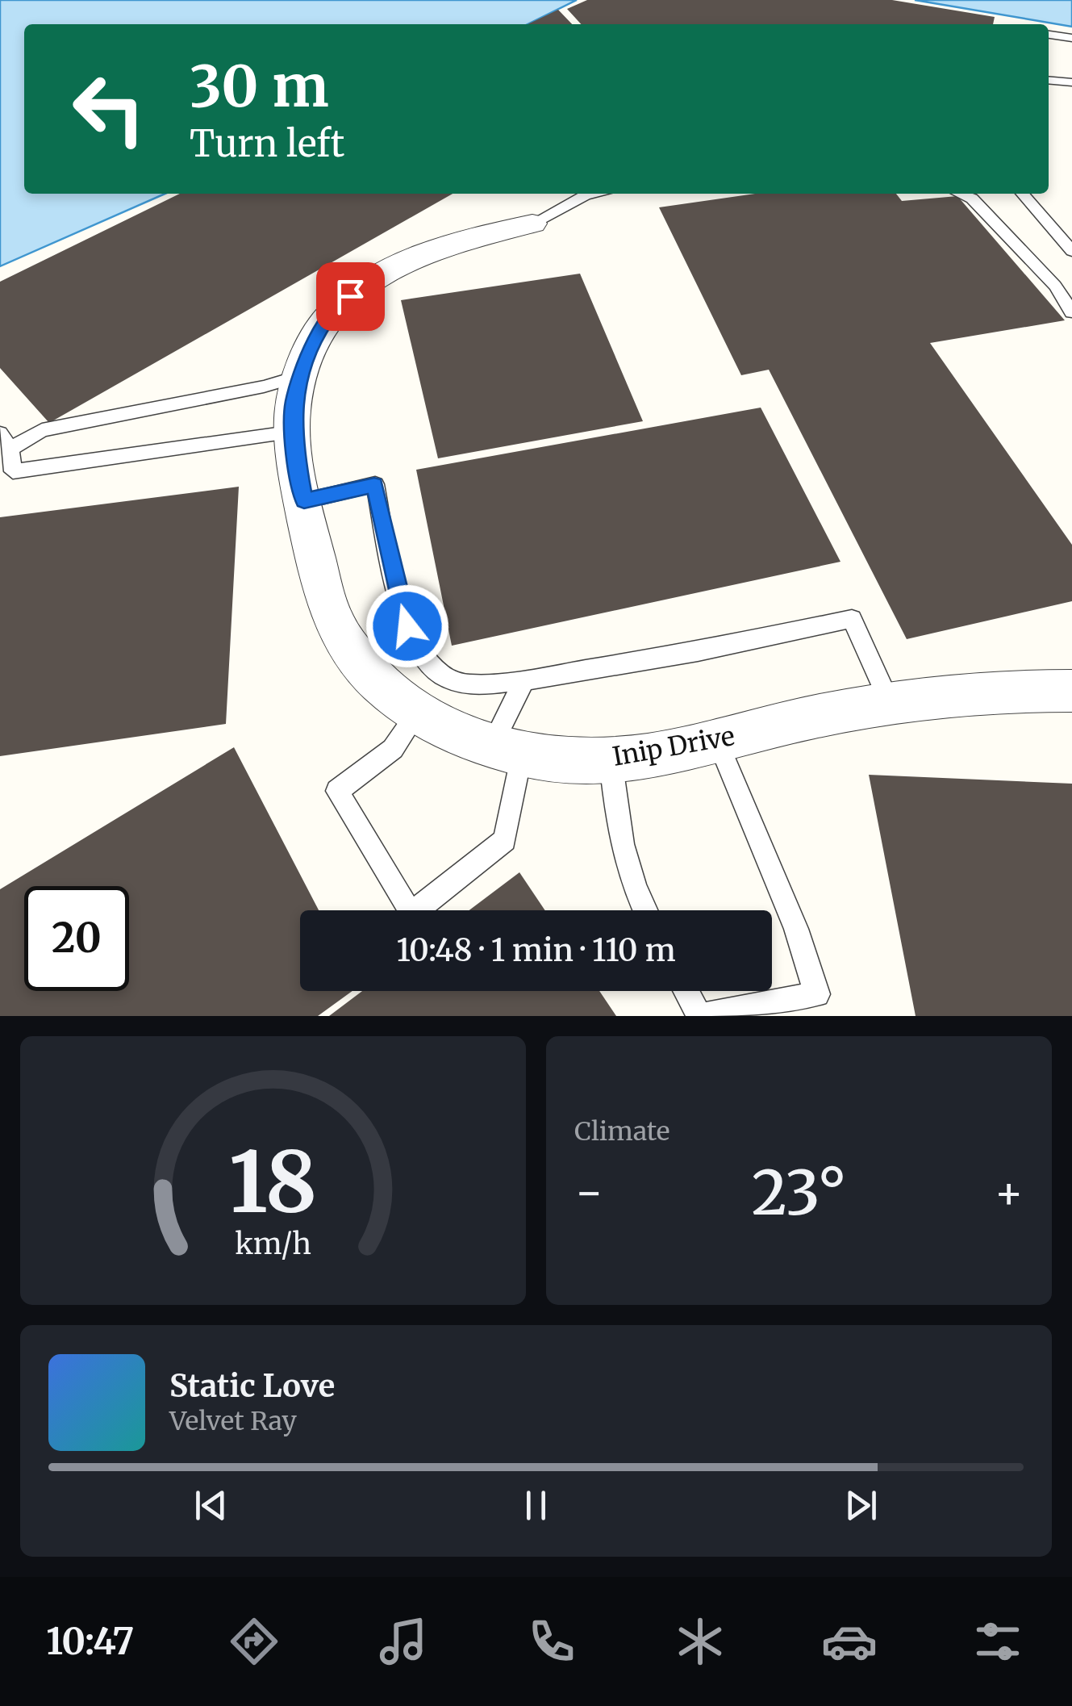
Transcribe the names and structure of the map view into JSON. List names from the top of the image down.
{
  "streets": {
    "street": ["Inip Drive"]
  },
  "page": {
    "turn": ["30 m", "Turn left"],
    "limit": "20",
    "trip": "10:48 · 1 min · 110 m",
    "tile": "Climate",
    "heat": ["−", "23°", "+"],
    "song": ["Static Love", "Velvet Ray"],
    "tabs": "10:47",
    "gauge": ["18", "km/h"]
  }
}
